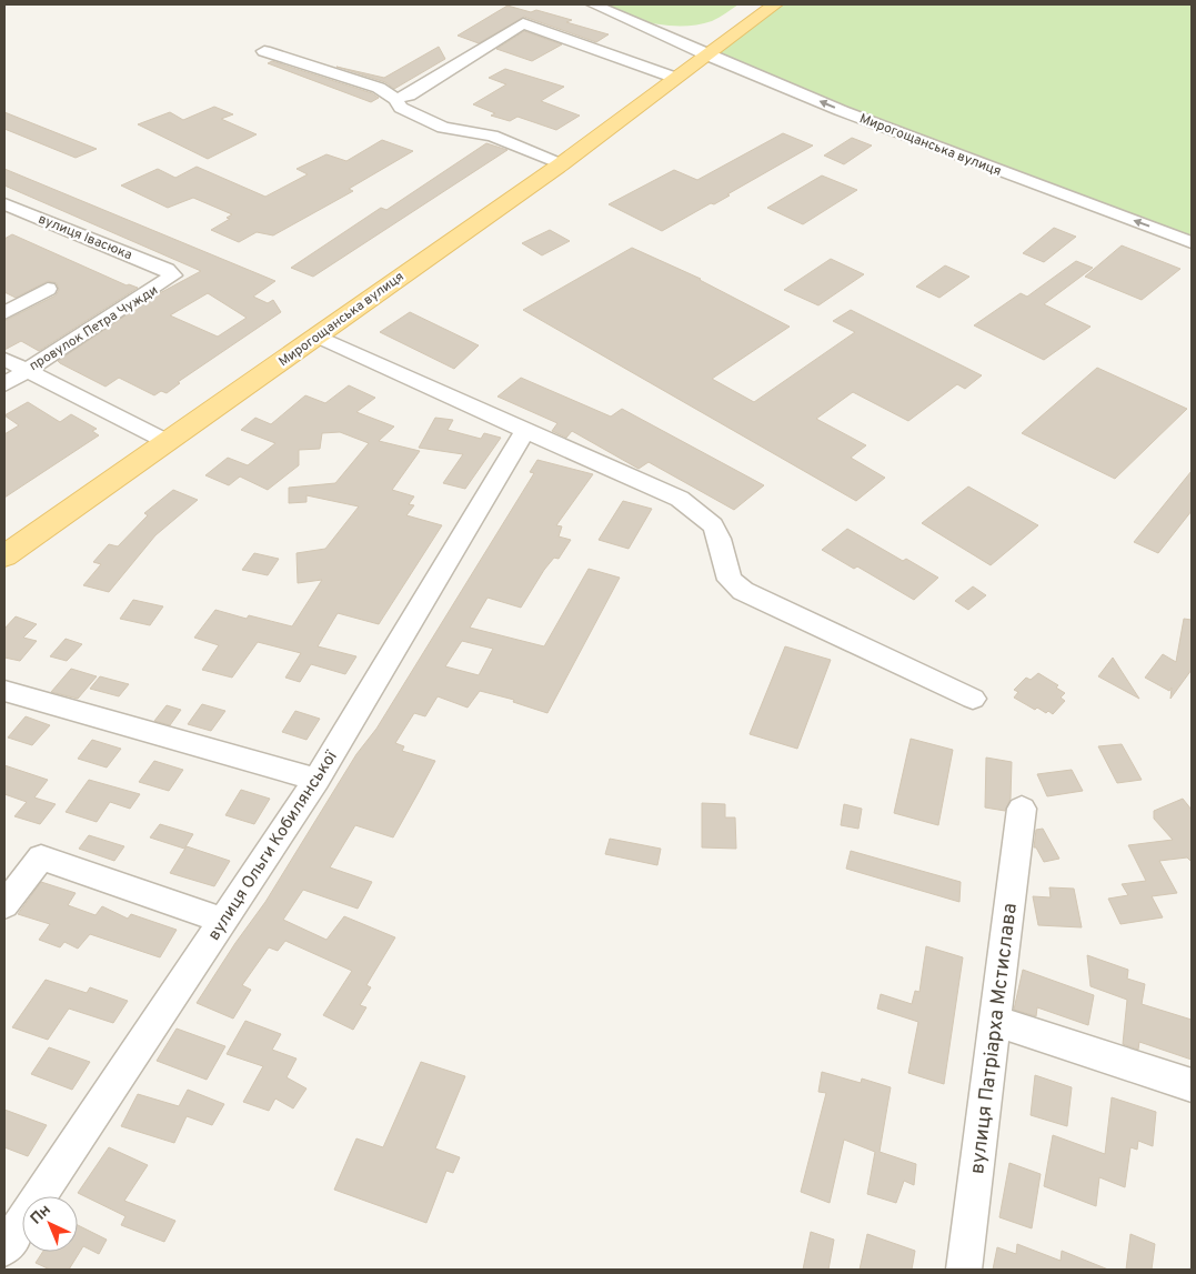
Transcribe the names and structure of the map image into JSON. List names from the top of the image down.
{
  "streets": {
    "main road": ["Мирогощанська вулиця"],
    "street": [
      "вулиця Івасюка",
      "провулок Петра Чужди",
      "вулиця Ольги Кобилянської",
      "вулиця Патріарха Мстислава"
    ]
  },
  "crossings": [
    ["вулиця Івасюка", "провулок Петра Чужди"]
  ],
  "one_way": ["Мирогощанська вулиця"],
  "north": "top left"
}
